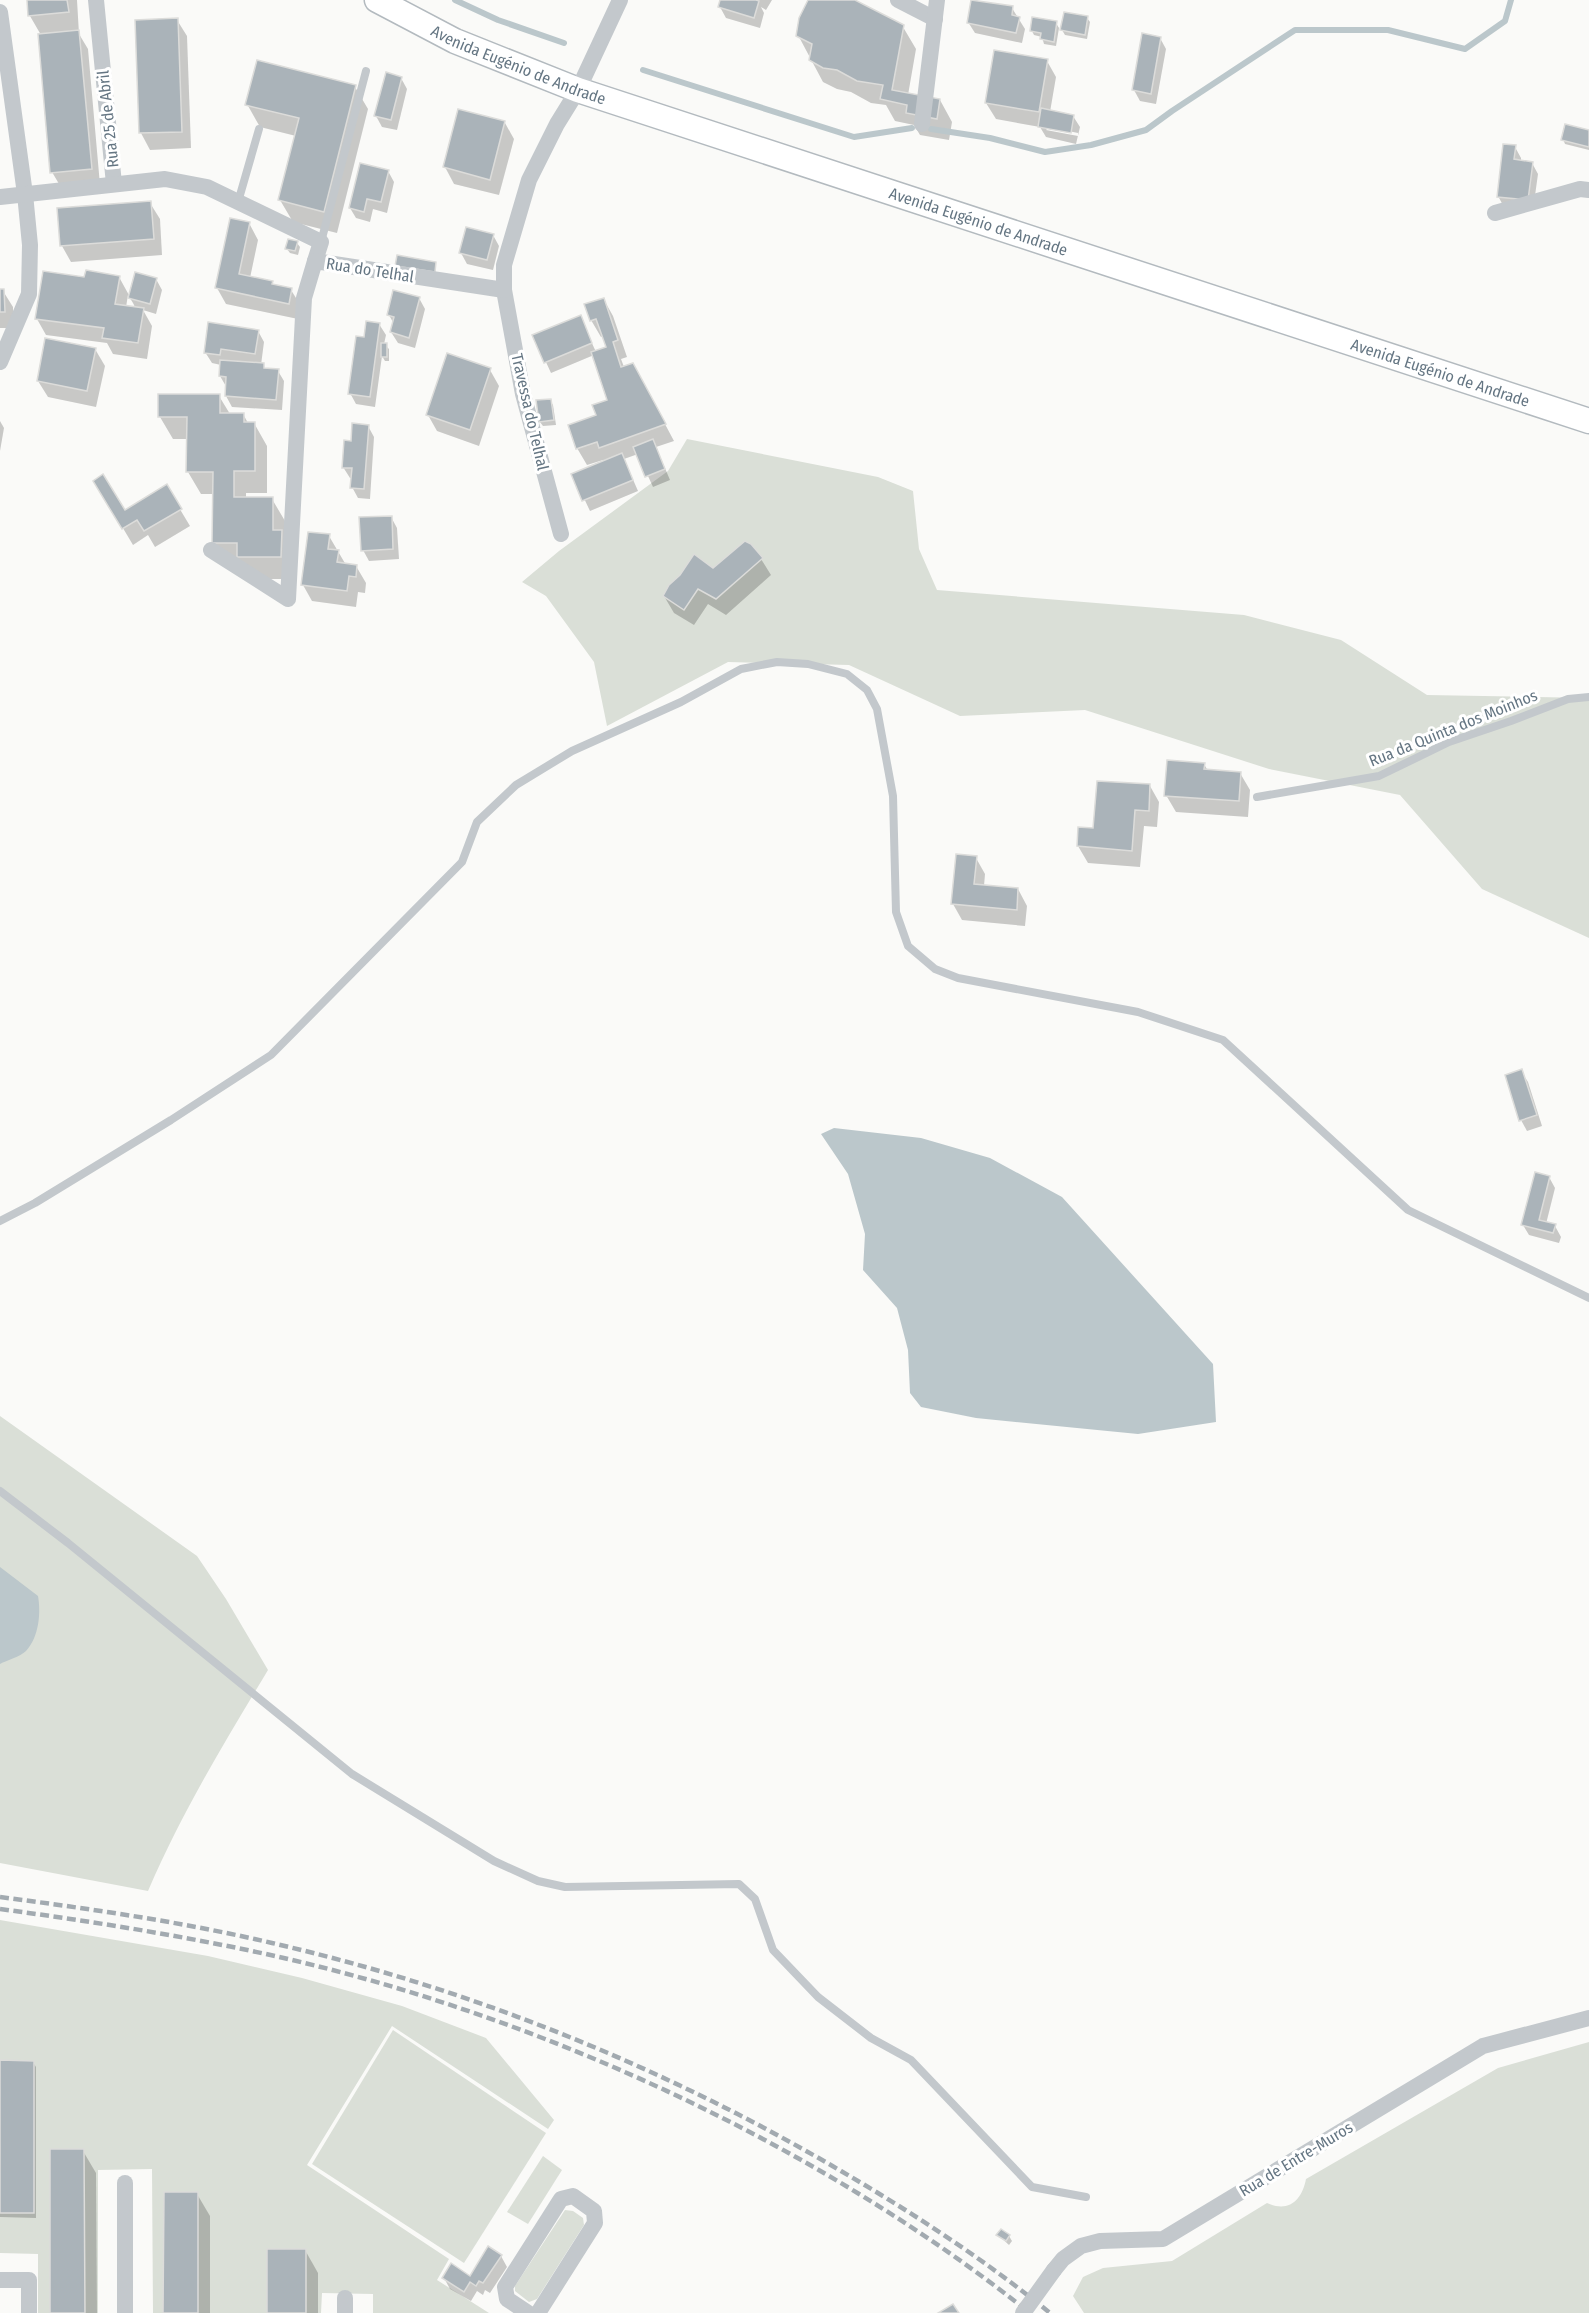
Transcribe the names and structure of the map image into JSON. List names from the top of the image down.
{
  "streets": {
    "main road": ["Avenida Eugénio de Andrade"],
    "street": [
      "Rua 25 de Abril",
      "Rua do Telhal",
      "Travessa do Telhal",
      "Rua de Entre-Muros"
    ],
    "lane": ["Rua da Quinta dos Moinhos"]
  },
  "crossings": [
    ["Rua do Telhal", "Travessa do Telhal"]
  ]
}
